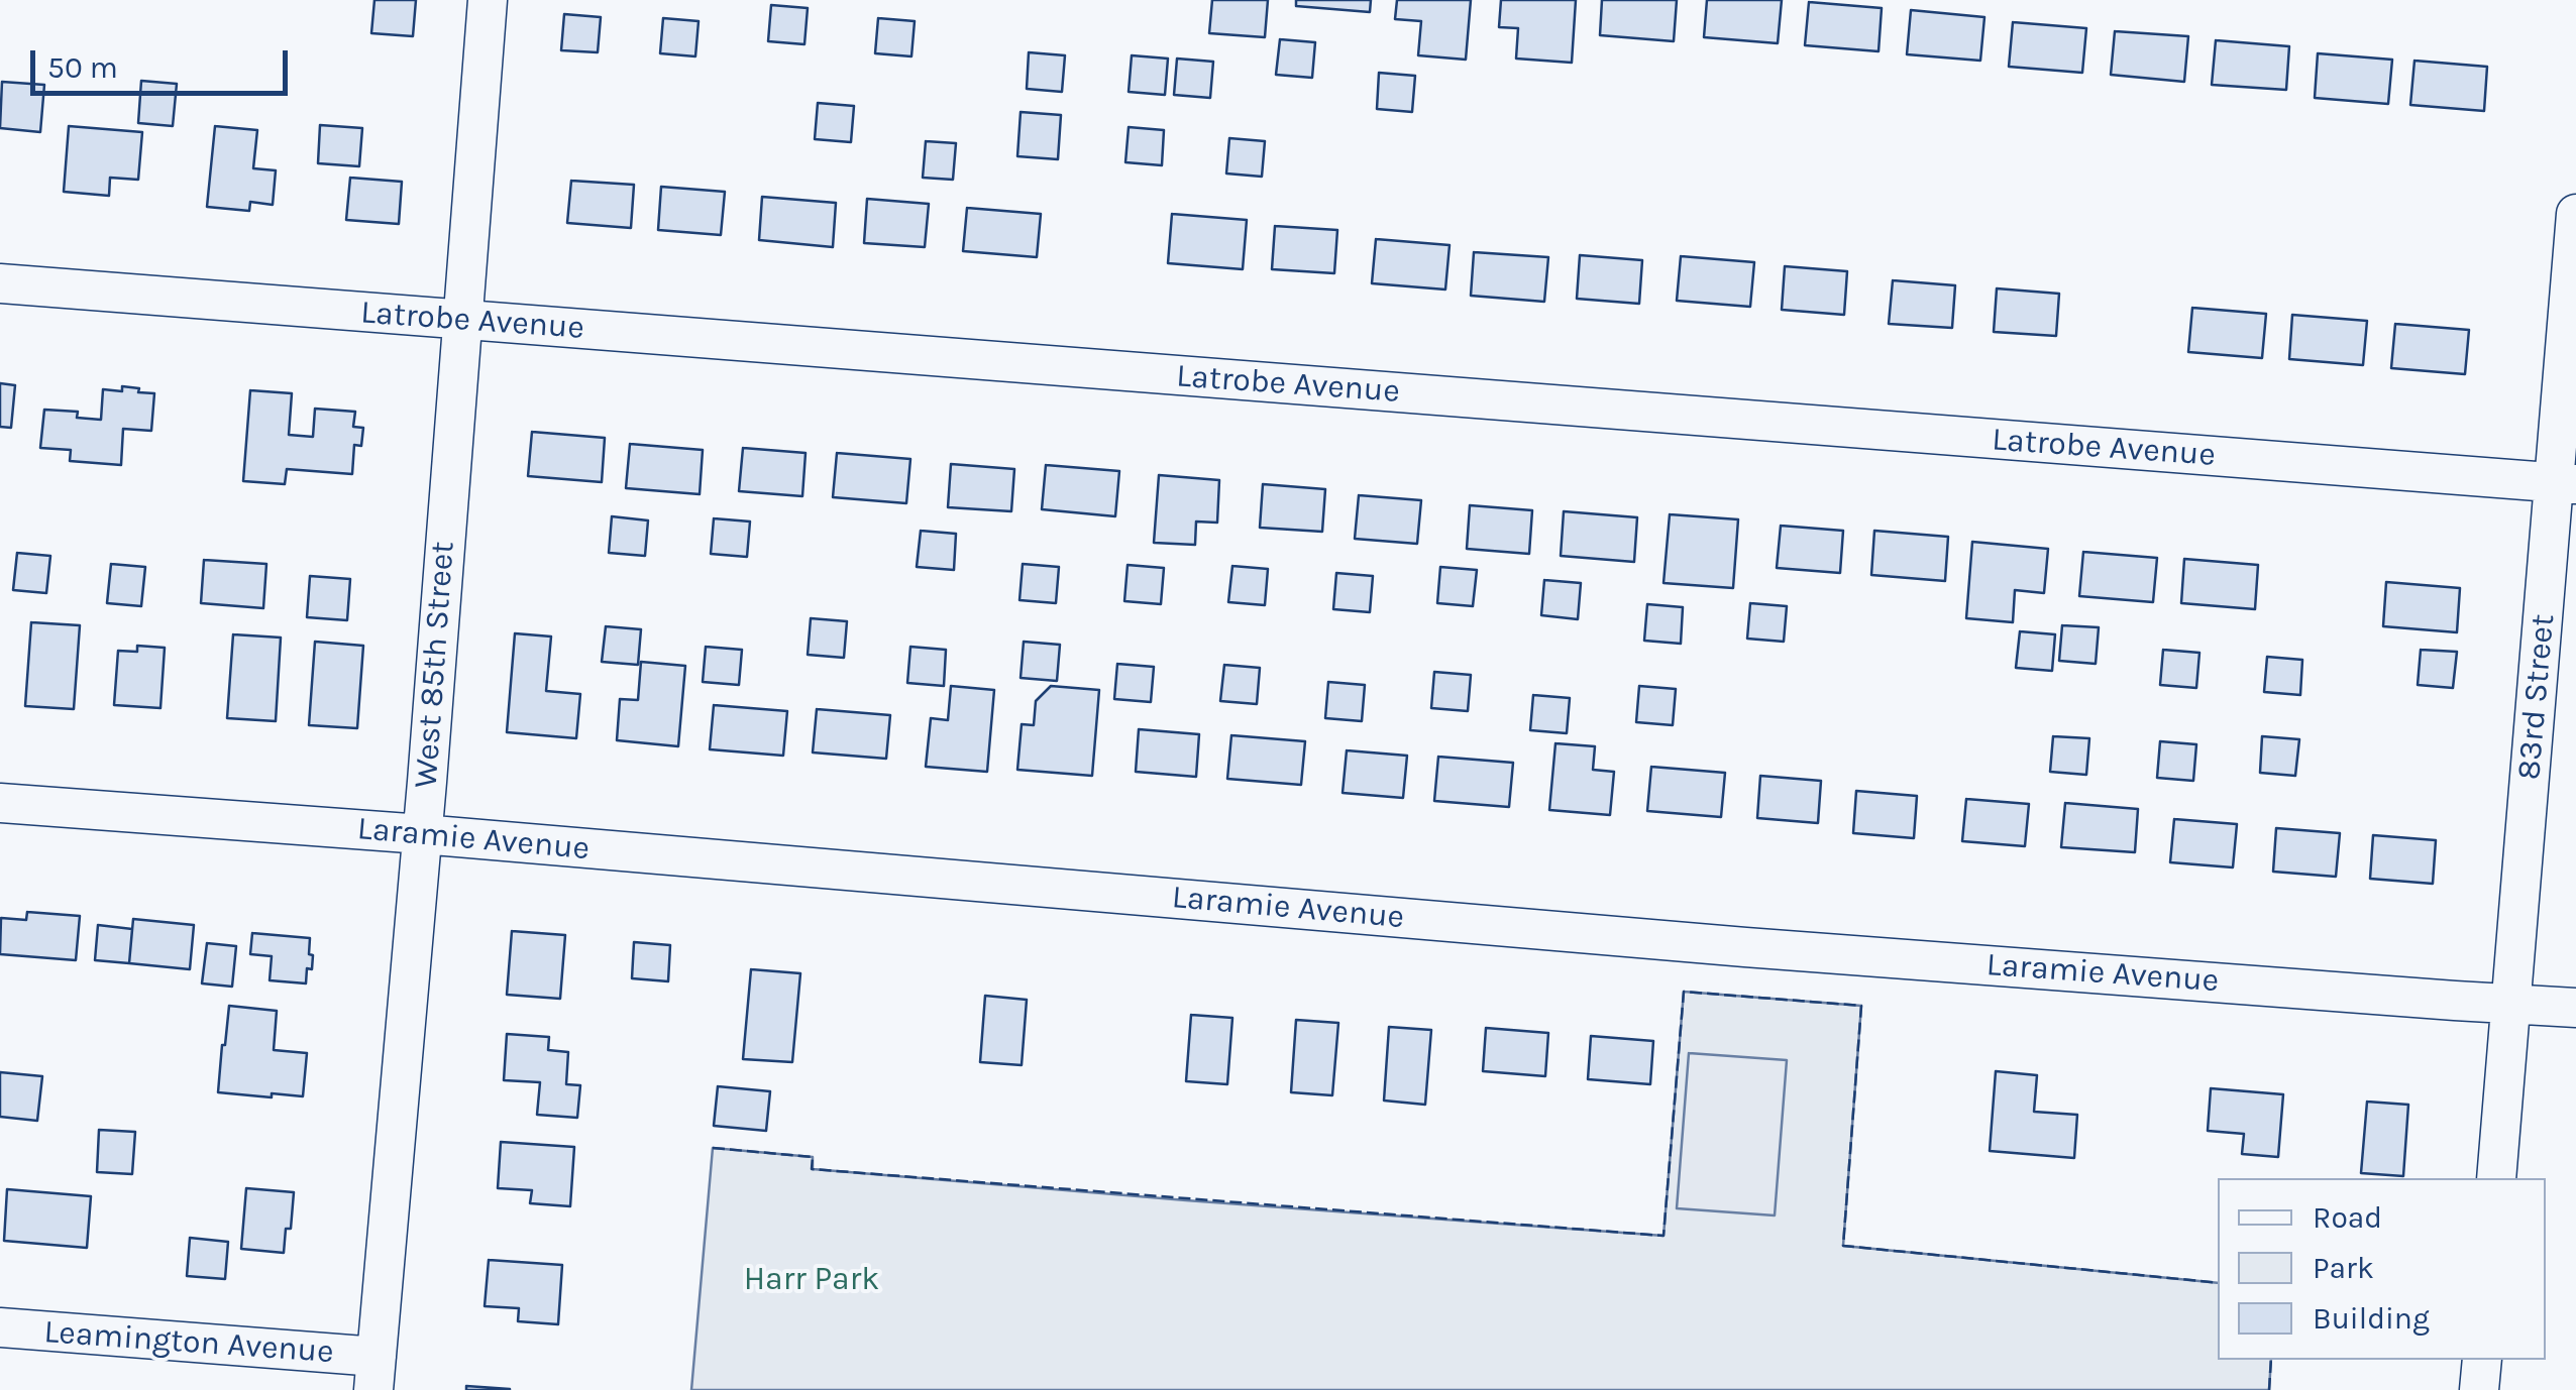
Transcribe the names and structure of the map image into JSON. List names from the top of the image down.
{
  "streets": {
    "street": [
      "Latrobe Avenue",
      "West 85th Street",
      "83rd Street",
      "Laramie Avenue",
      "Leamington Avenue"
    ]
  },
  "crossings": [
    ["Latrobe Avenue", "West 85th Street"],
    ["Latrobe Avenue", "83rd Street"],
    ["West 85th Street", "Laramie Avenue"],
    ["West 85th Street", "Leamington Avenue"],
    ["83rd Street", "Laramie Avenue"]
  ],
  "parks": ["Harr Park"],
  "legend": ["Road", "Park", "Building"],
  "scale_bar": "50 m"
}
